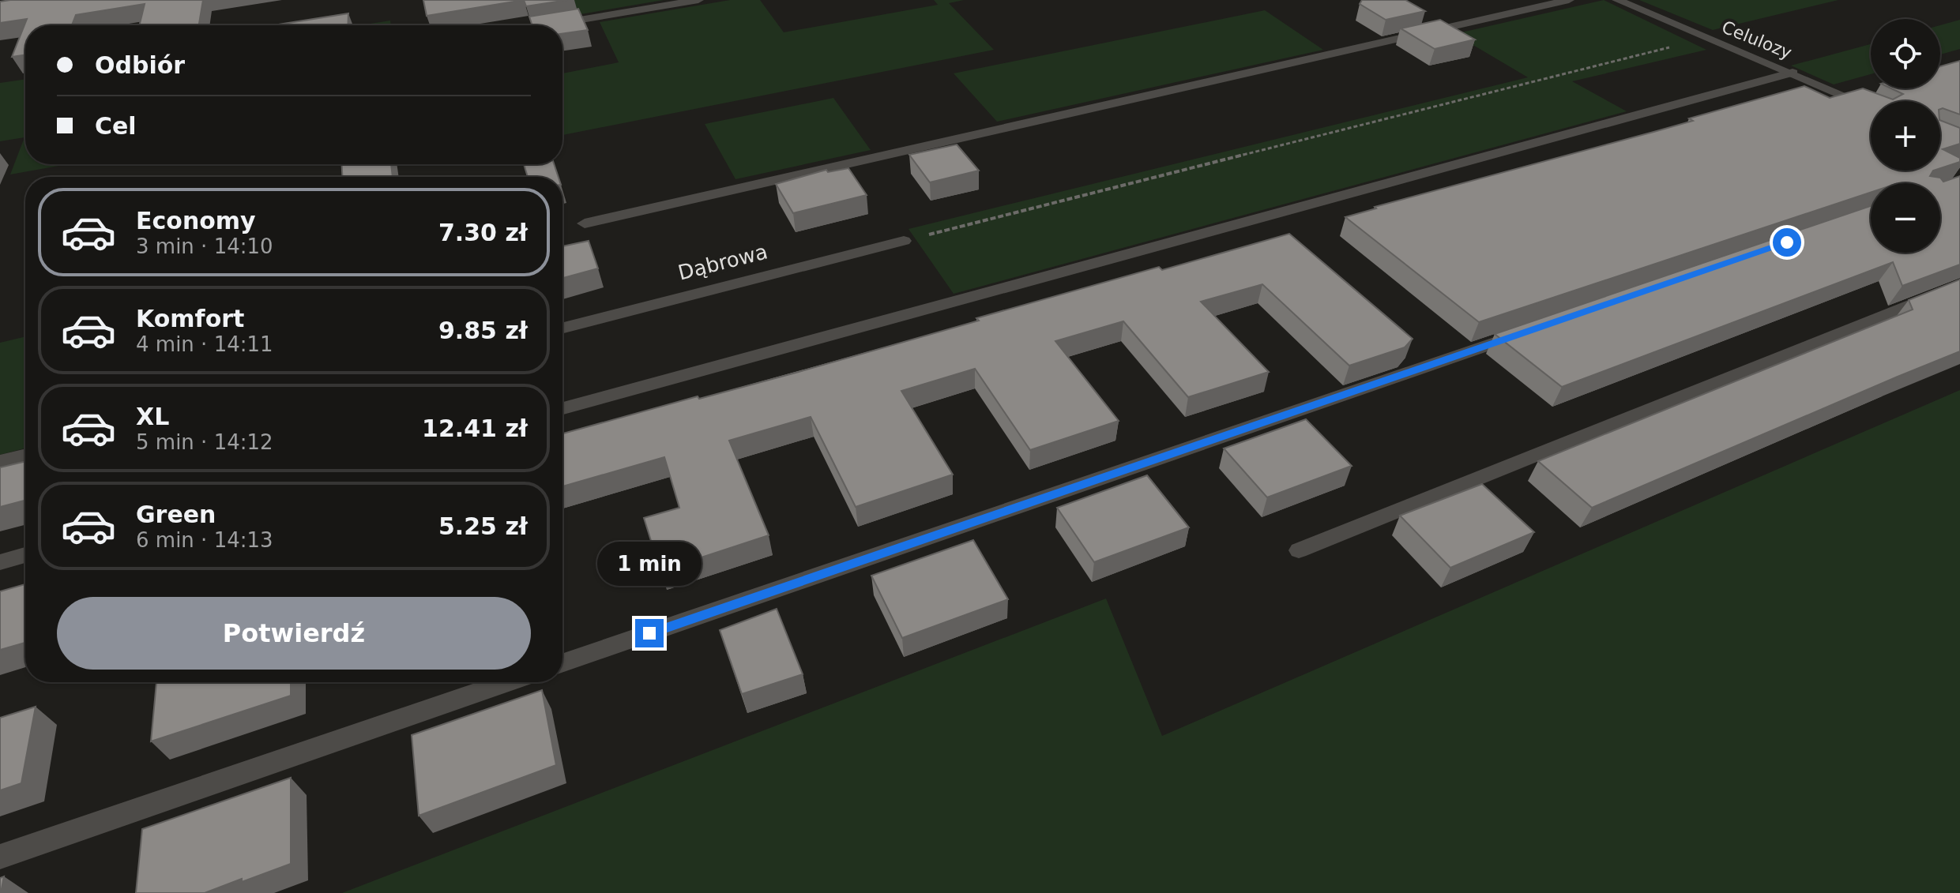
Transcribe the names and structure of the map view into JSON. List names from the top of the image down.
{
  "streets": {
    "street": ["Celulozy", "Dąbrowa"]
  },
  "page": {
    "map_buttons": ["+", "−"],
    "banner": ["Odbiór", "Cel"],
    "list": [
      {
        "name": "Economy",
        "note": "3 min · 14:10",
        "value": "7.30 zł"
      },
      {
        "name": "Komfort",
        "note": "4 min · 14:11",
        "value": "9.85 zł"
      },
      {
        "name": "XL",
        "note": "5 min · 14:12",
        "value": "12.41 zł"
      },
      {
        "name": "Green",
        "note": "6 min · 14:13",
        "value": "5.25 zł"
      }
    ],
    "bubble": "1 min",
    "buttons": "Potwierdź"
  }
}
